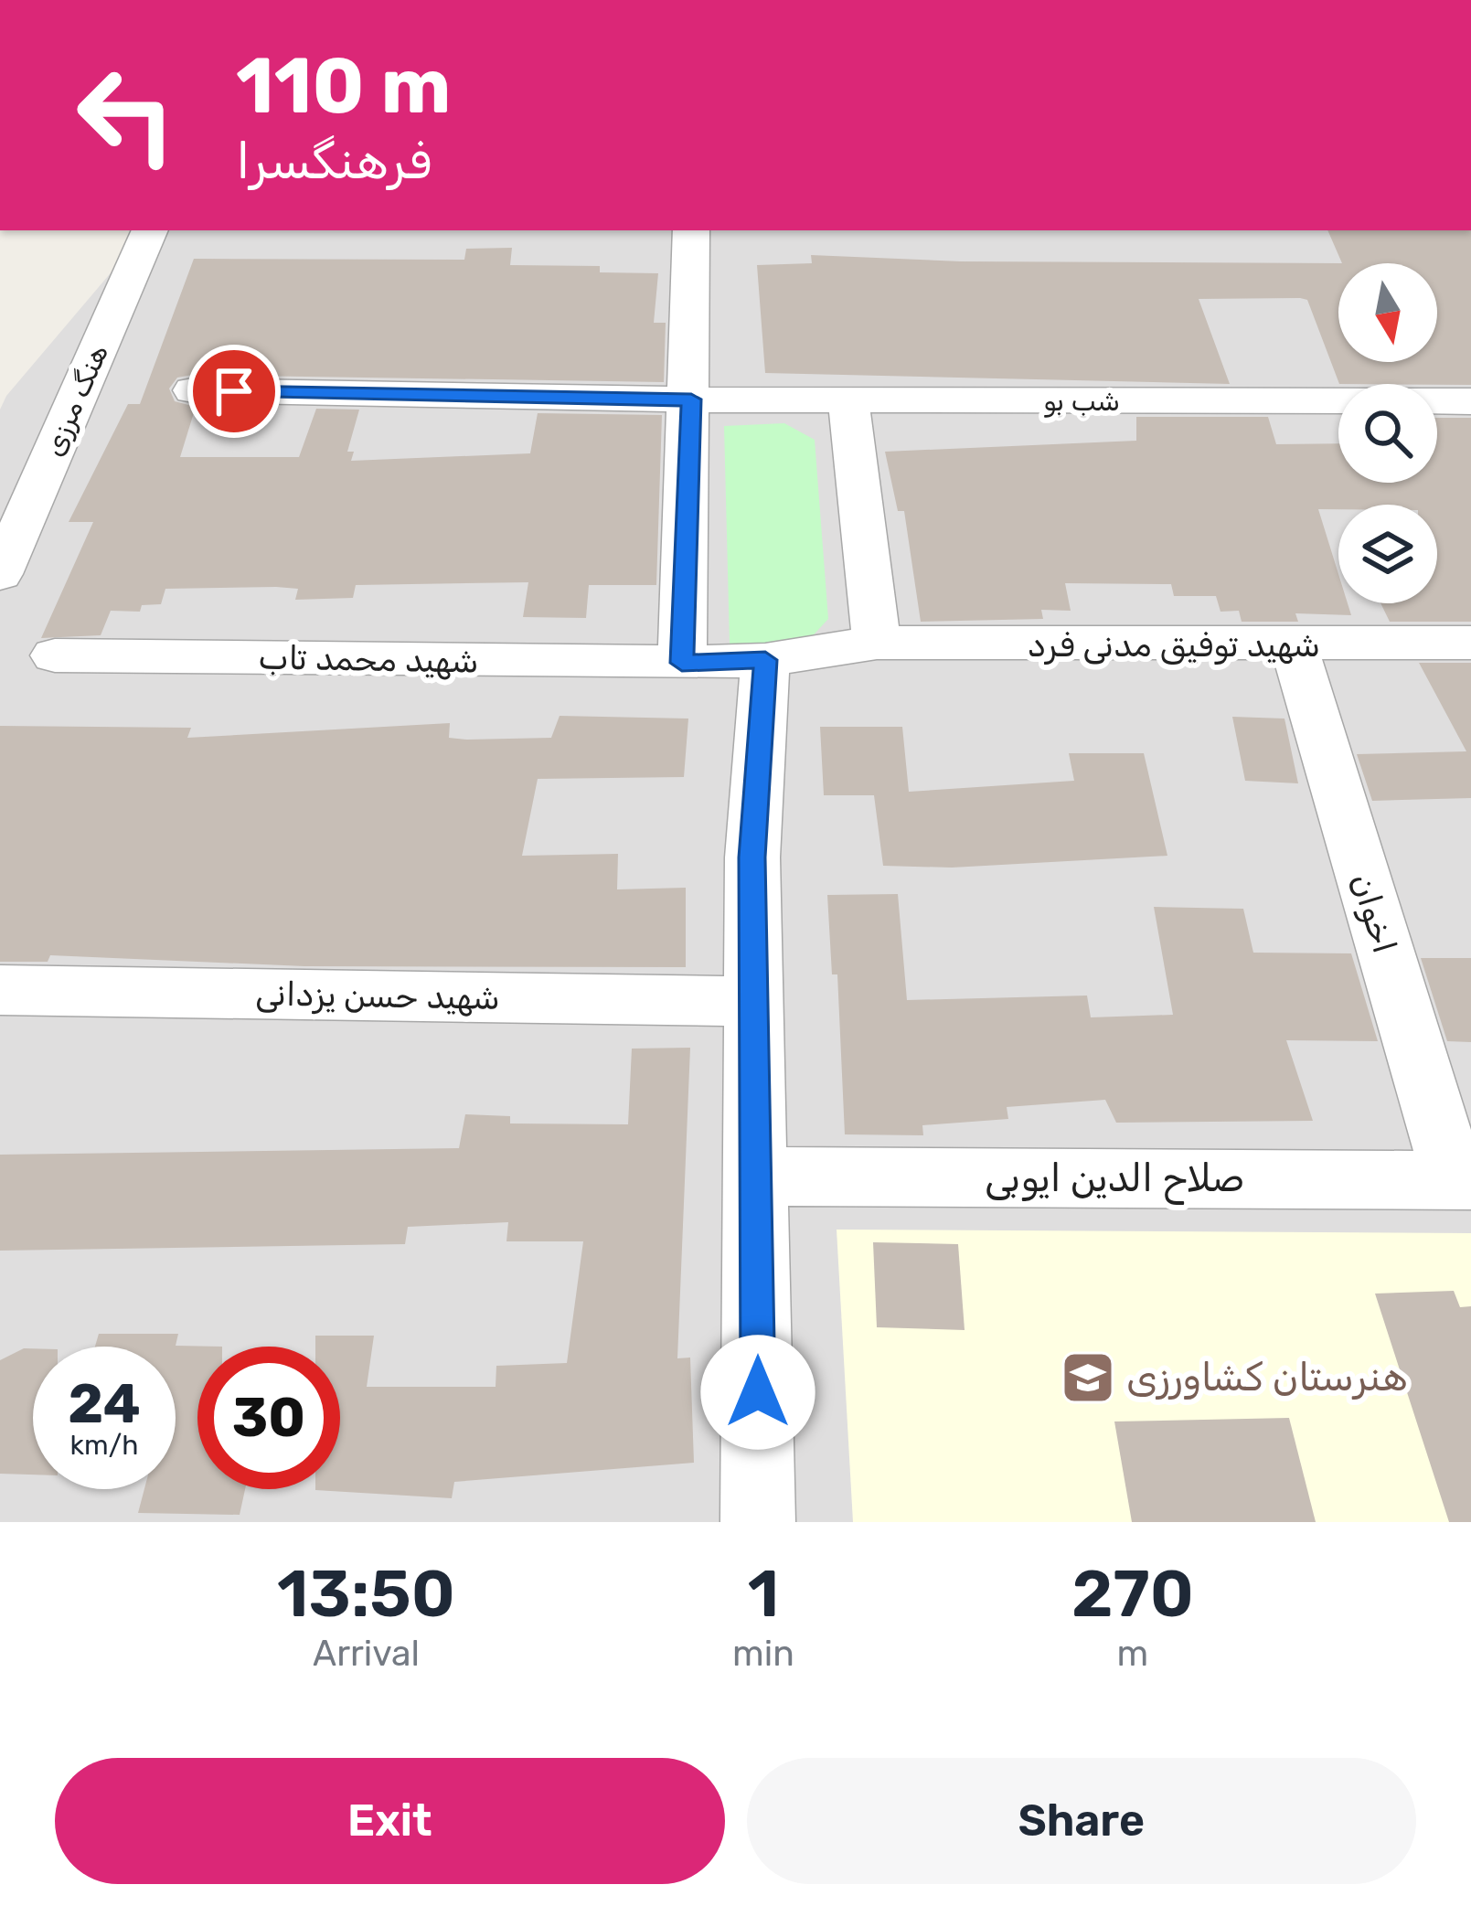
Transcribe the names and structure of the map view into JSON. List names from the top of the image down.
{
  "streets": {
    "street": [
      "هنگ مرزی",
      "شب بو",
      "شهید توفیق مدنی فرد",
      "شهید محمد تاب",
      "اخوان",
      "شهید حسن یزدانی",
      "صلاح الدین ایوبی"
    ]
  },
  "crossings": [
    ["شهید توفیق مدنی فرد", "شهید محمد تاب"],
    ["شهید توفیق مدنی فرد", "اخوان"],
    ["اخوان", "صلاح الدین ایوبی"]
  ],
  "places": {
    "school or university": ["هنرستان کشاورزی"]
  },
  "north": "bottom",
  "page": {
    "turn": ["110 m", "فرهنگسرا"],
    "speed": "24 km/h",
    "limit": "30",
    "eta": [
      "13:50",
      "Arrival",
      "1",
      "min",
      "270",
      "m"
    ],
    "buttons": ["Exit", "Share"]
  }
}
